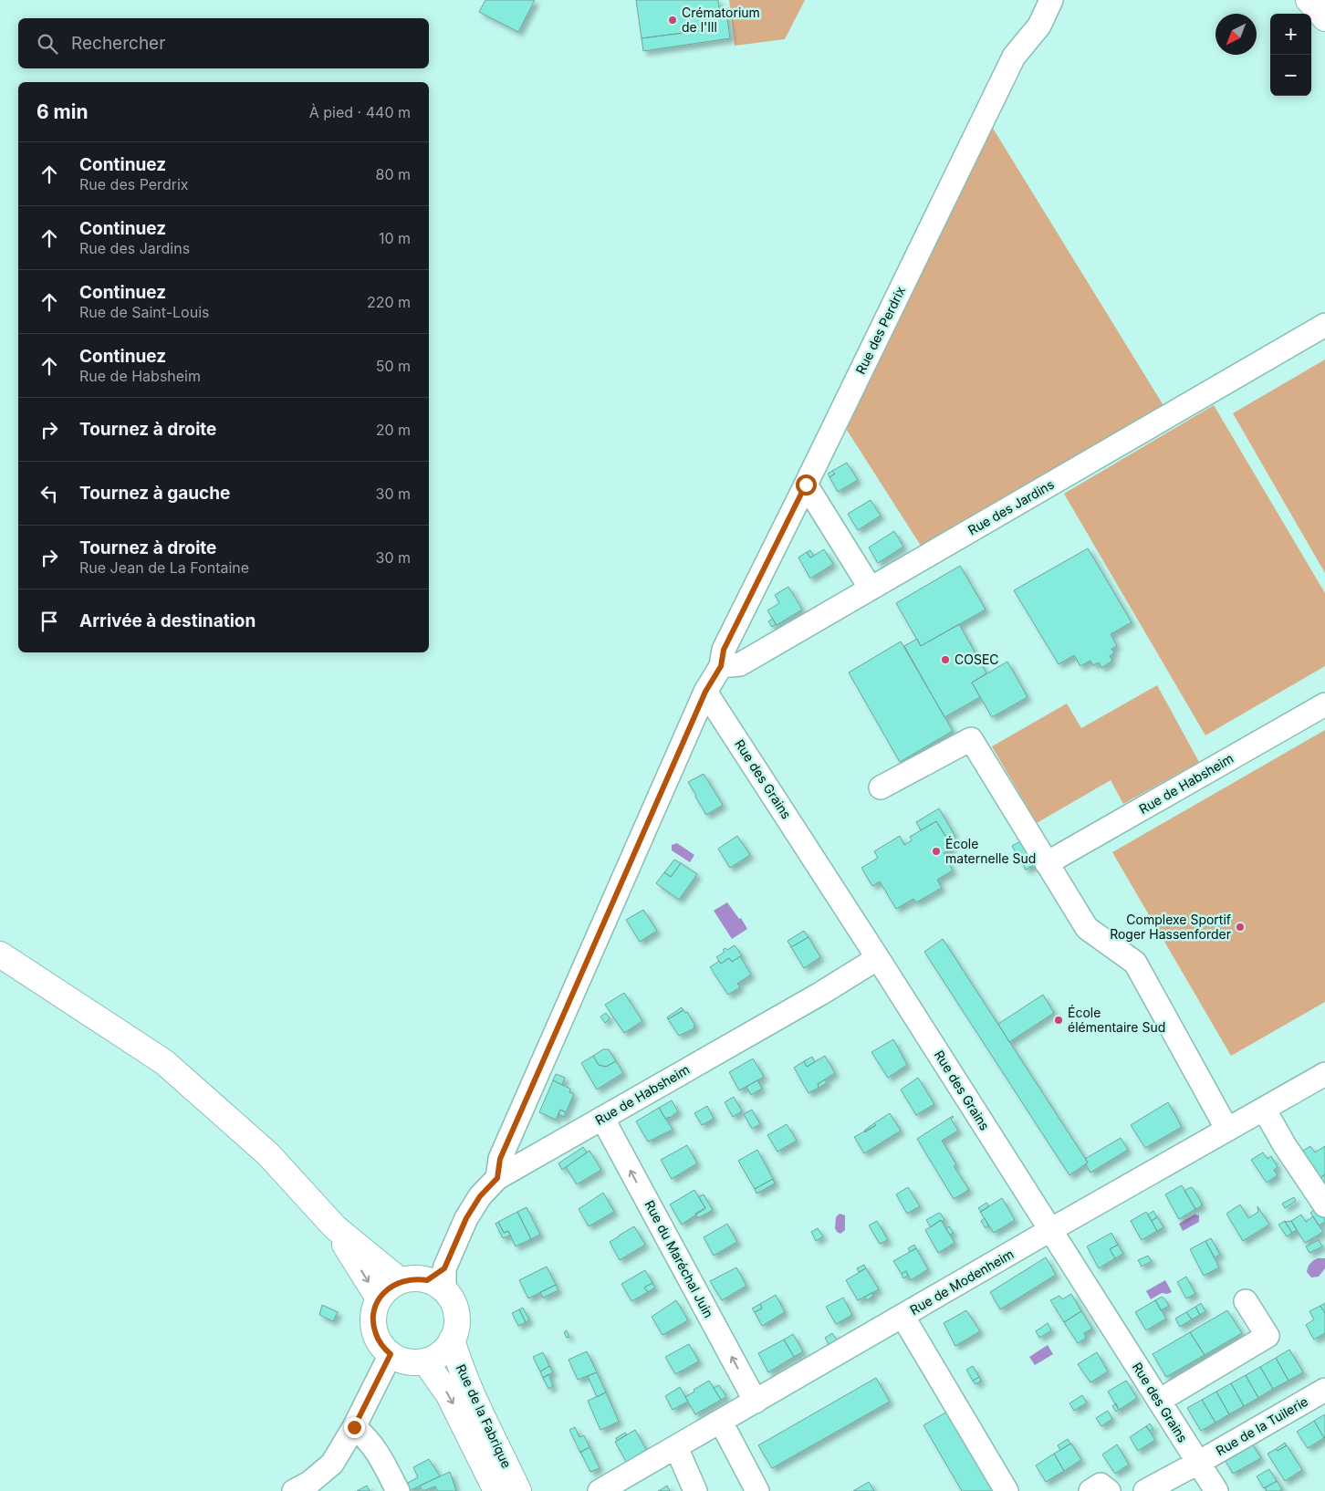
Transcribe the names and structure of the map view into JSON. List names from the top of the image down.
{
  "streets": {
    "main road": ["Rue de la Fabrique"],
    "street": [
      "Rue des Perdrix",
      "Rue des Jardins",
      "Rue des Grains",
      "Rue de Habsheim",
      "Rue du Maréchal Juin",
      "Rue de Modenheim",
      "Rue de la Tuilerie"
    ]
  },
  "crossings": [
    ["Rue des Perdrix", "Rue des Jardins"],
    ["Rue des Grains", "Rue de Habsheim"],
    ["Rue des Grains", "Rue de Modenheim"],
    ["Rue des Grains", "Rue de la Tuilerie"],
    ["Rue de Habsheim", "Rue du Maréchal Juin"],
    ["Rue de Habsheim", "Rue de la Fabrique"],
    ["Rue du Maréchal Juin", "Rue de Modenheim"]
  ],
  "one_way": ["Rue du Maréchal Juin"],
  "places": [
    "Crématorium de l'Ill",
    "COSEC",
    "École maternelle Sud",
    "Complexe Sportif Roger Hassenforder",
    "École élémentaire Sud"
  ],
  "north": "bottom left",
  "page": {
    "map_buttons": ["+", "−"],
    "search": "Rechercher",
    "heading": ["6 min", "À pied · 440 m"],
    "list": [
      ["Continuez", "Rue des Perdrix", "80 m"],
      ["Continuez", "Rue des Jardins", "10 m"],
      ["Continuez", "Rue de Saint-Louis", "220 m"],
      ["Continuez", "Rue de Habsheim", "50 m"],
      ["Tournez à droite", "20 m"],
      ["Tournez à gauche", "30 m"],
      ["Tournez à droite", "Rue Jean de La Fontaine", "30 m"],
      "Arrivée à destination"
    ]
  }
}
